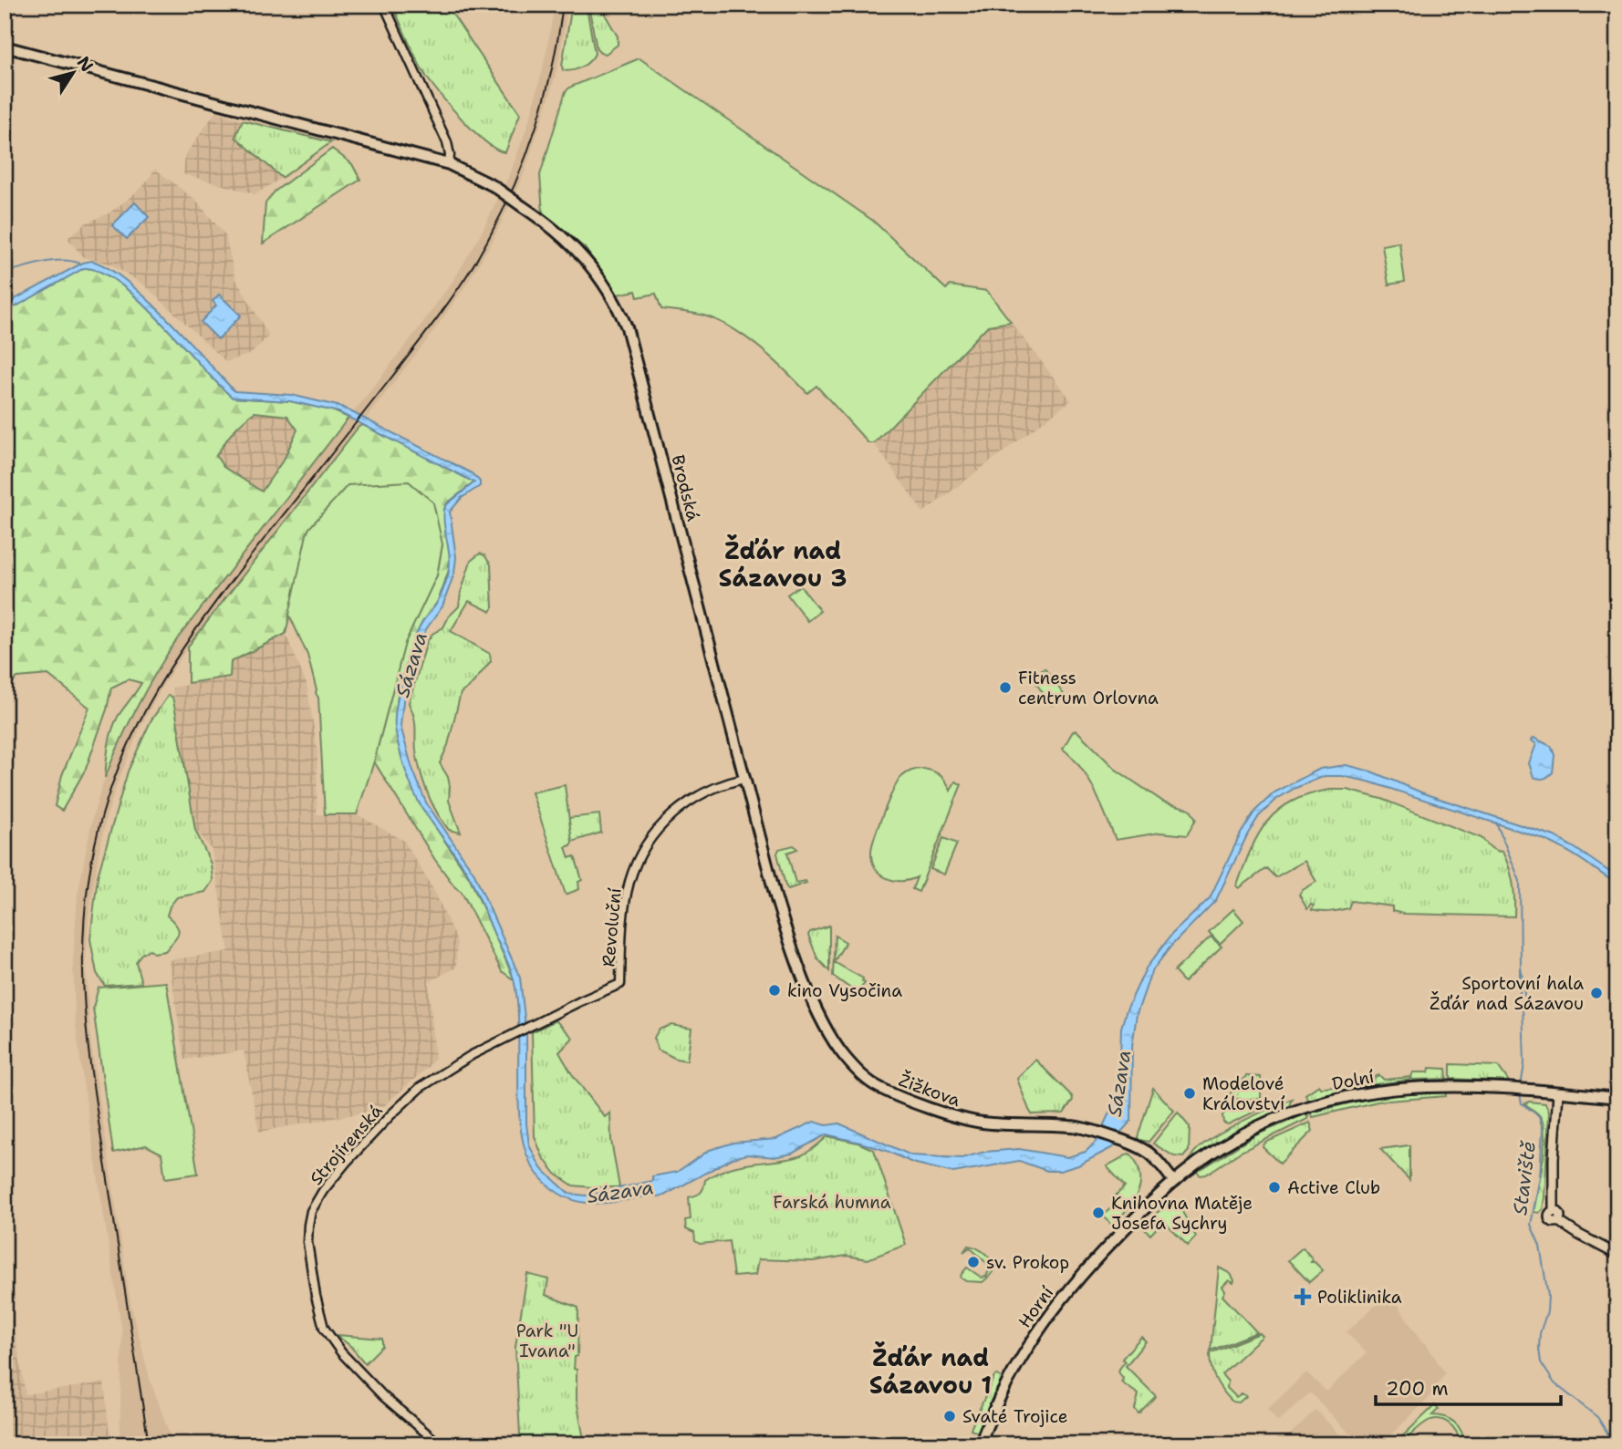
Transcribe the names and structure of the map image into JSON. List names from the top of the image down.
{
  "streets": {
    "main road": [
      "Brodská",
      "Dolní",
      "Žižkova",
      "Horní"
    ],
    "street": ["Revoluční", "Strojírenská"]
  },
  "crossings": [
    ["Brodská", "Revoluční"],
    ["Brodská", "Žižkova"],
    ["Revoluční", "Strojírenská"],
    ["Dolní", "Žižkova"],
    ["Dolní", "Horní"],
    ["Žižkova", "Horní"]
  ],
  "districts": ["Žďár nad Sázavou 3", "Žďár nad Sázavou 1"],
  "water": ["Sázava", "Staviště"],
  "parks": ["Farská humna", "Park \"U Ivana\""],
  "places": {
    "other": [
      "Fitness centrum Orlovna",
      "kino Vysočina",
      "Sportovní hala Žďár nad Sázavou",
      "Modelové Království",
      "Active Club",
      "Knihovna Matěje Josefa Sychry",
      "sv. Prokop",
      "Svaté Trojice"
    ],
    "health": ["Poliklinika"]
  },
  "scale_bar": "200 m",
  "north": "top right"
}
